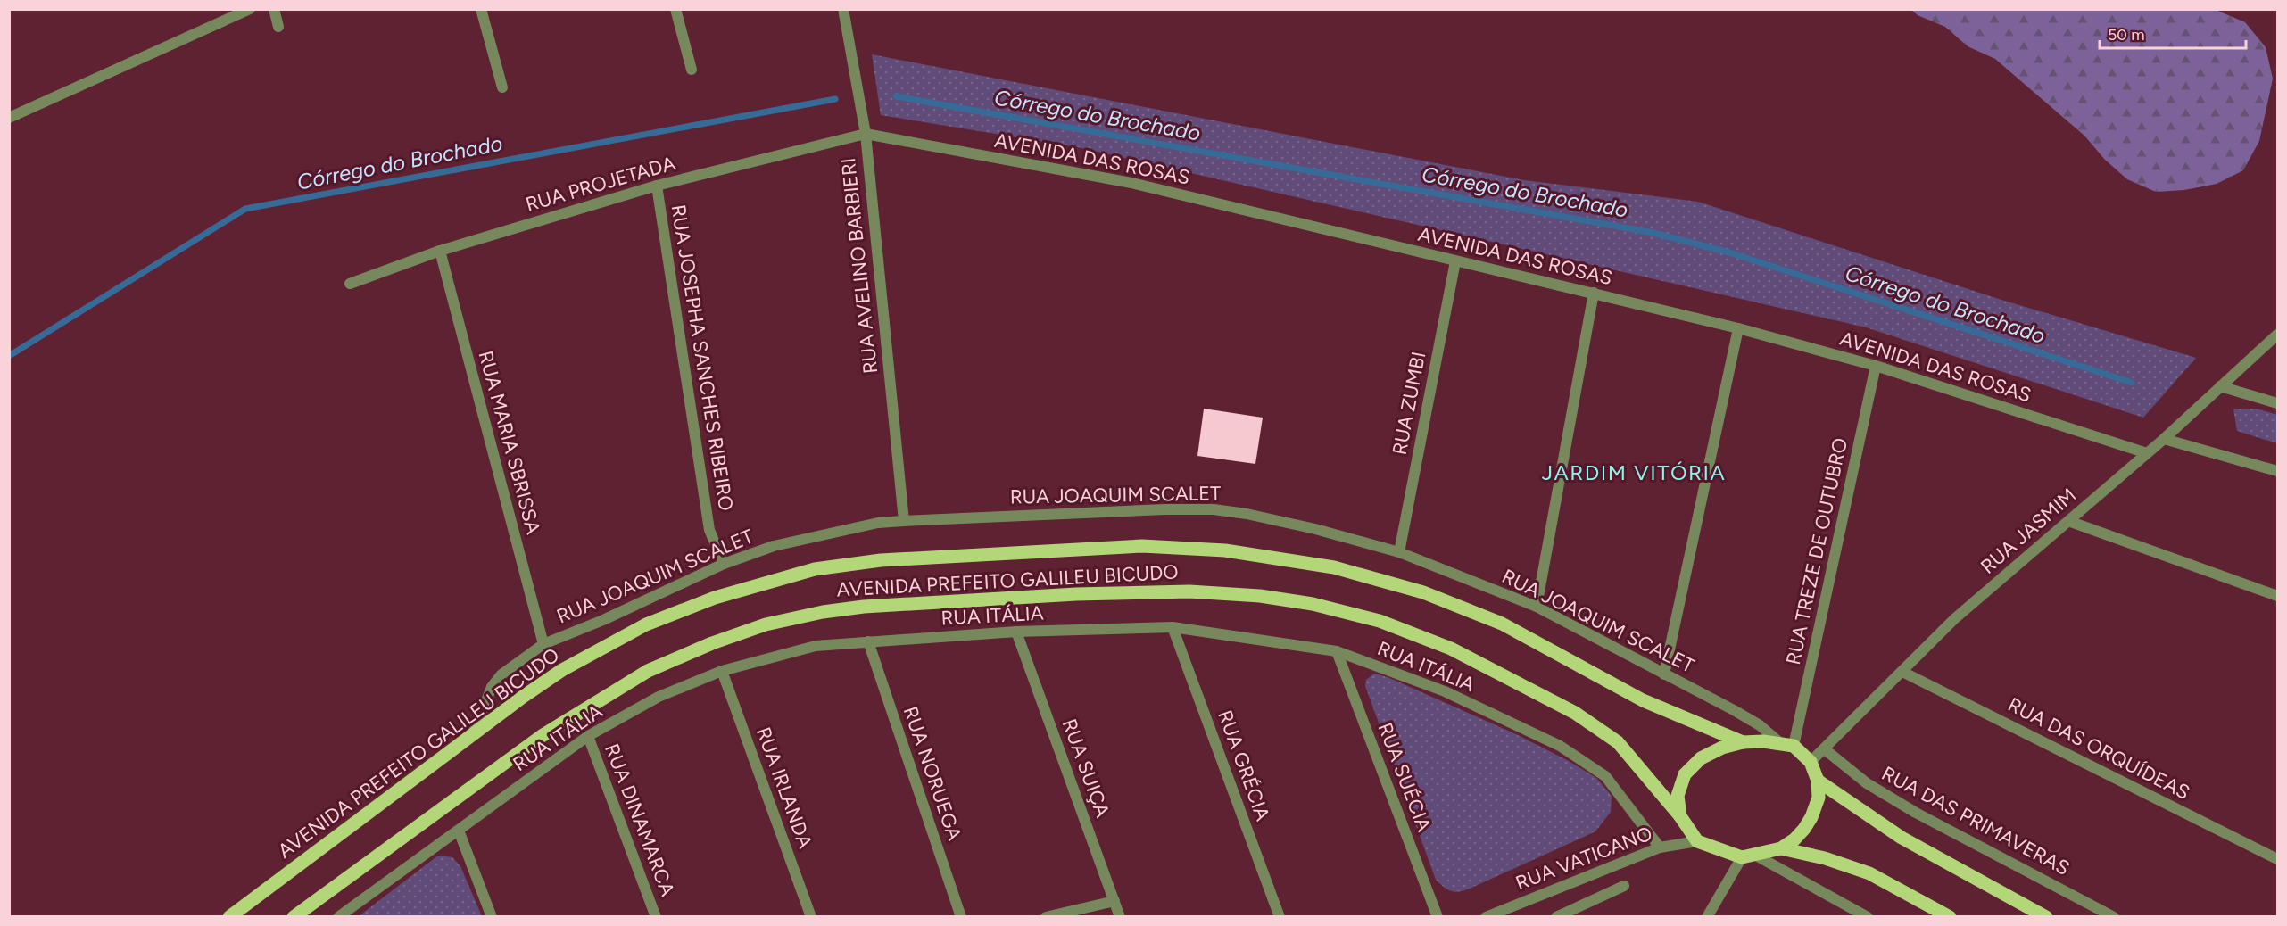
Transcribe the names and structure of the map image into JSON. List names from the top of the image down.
{
  "streets": {
    "main road": ["AVENIDA PREFEITO GALILEU BICUDO"],
    "street": [
      "AVENIDA DAS ROSAS",
      "RUA PROJETADA",
      "RUA AVELINO BARBIERI",
      "RUA JOSEPHA SANCHES RIBEIRO",
      "RUA ZUMBI",
      "RUA MARIA SBRISSA",
      "RUA JOAQUIM SCALET",
      "RUA JASMIM",
      "RUA TREZE DE OUTUBRO",
      "RUA ITÁLIA",
      "RUA DAS ORQUÍDEAS",
      "RUA GRÉCIA",
      "RUA SUIÇA",
      "RUA NORUEGA",
      "RUA SUÉCIA",
      "RUA IRLANDA",
      "RUA DINAMARCA",
      "RUA DAS PRIMAVERAS",
      "RUA VATICANO"
    ]
  },
  "crossings": [
    ["AVENIDA DAS ROSAS", "RUA PROJETADA"],
    ["AVENIDA DAS ROSAS", "RUA AVELINO BARBIERI"],
    ["AVENIDA DAS ROSAS", "RUA ZUMBI"],
    ["AVENIDA DAS ROSAS", "RUA JASMIM"],
    ["AVENIDA DAS ROSAS", "RUA TREZE DE OUTUBRO"],
    ["RUA PROJETADA", "RUA AVELINO BARBIERI"],
    ["RUA PROJETADA", "RUA JOSEPHA SANCHES RIBEIRO"],
    ["RUA PROJETADA", "RUA MARIA SBRISSA"],
    ["RUA AVELINO BARBIERI", "RUA JOAQUIM SCALET"],
    ["RUA JOSEPHA SANCHES RIBEIRO", "RUA JOAQUIM SCALET"],
    ["RUA ZUMBI", "RUA JOAQUIM SCALET"],
    ["RUA MARIA SBRISSA", "RUA JOAQUIM SCALET"],
    ["RUA JOAQUIM SCALET", "RUA JASMIM"],
    ["RUA JOAQUIM SCALET", "RUA TREZE DE OUTUBRO"],
    ["RUA JOAQUIM SCALET", "AVENIDA PREFEITO GALILEU BICUDO"],
    ["RUA JOAQUIM SCALET", "RUA VATICANO"],
    ["RUA JASMIM", "RUA TREZE DE OUTUBRO"],
    ["RUA JASMIM", "AVENIDA PREFEITO GALILEU BICUDO"],
    ["RUA JASMIM", "RUA DAS ORQUÍDEAS"],
    ["RUA JASMIM", "RUA DAS PRIMAVERAS"],
    ["RUA JASMIM", "RUA VATICANO"],
    ["RUA TREZE DE OUTUBRO", "AVENIDA PREFEITO GALILEU BICUDO"],
    ["RUA TREZE DE OUTUBRO", "RUA VATICANO"],
    ["AVENIDA PREFEITO GALILEU BICUDO", "RUA VATICANO"],
    ["RUA ITÁLIA", "RUA GRÉCIA"],
    ["RUA ITÁLIA", "RUA SUIÇA"],
    ["RUA ITÁLIA", "RUA NORUEGA"],
    ["RUA ITÁLIA", "RUA SUÉCIA"],
    ["RUA ITÁLIA", "RUA IRLANDA"],
    ["RUA ITÁLIA", "RUA DINAMARCA"],
    ["RUA ITÁLIA", "RUA VATICANO"]
  ],
  "districts": ["JARDIM VITÓRIA"],
  "water": ["Córrego do Brochado"],
  "scale_bar": "50 m"
}
